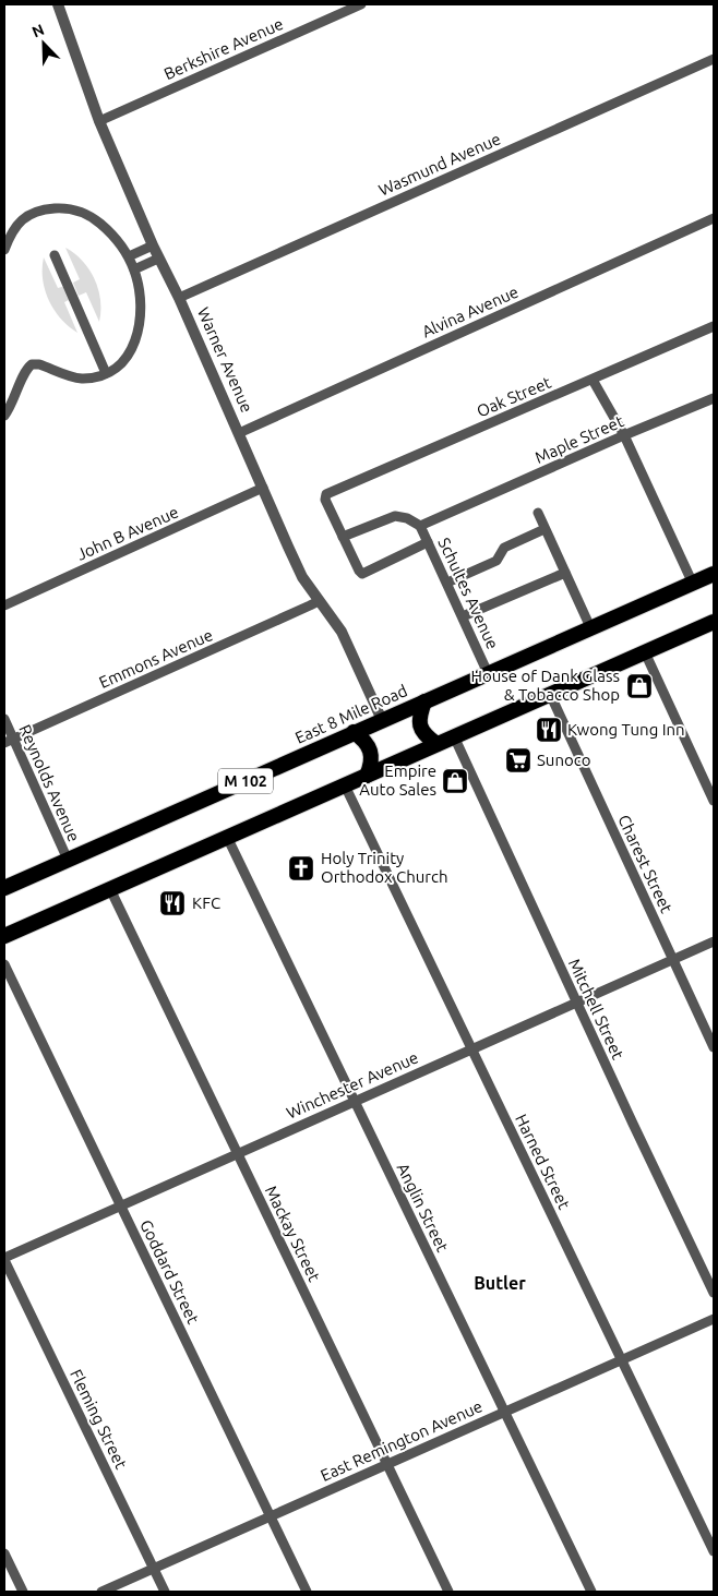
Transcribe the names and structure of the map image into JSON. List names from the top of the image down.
{
  "streets": {
    "highway": ["East 8 Mile Road", "M 102"],
    "street": [
      "Berkshire Avenue",
      "Wasmund Avenue",
      "Alvina Avenue",
      "Warner Avenue",
      "Oak Street",
      "Maple Street",
      "John B Avenue",
      "Schultes Avenue",
      "Emmons Avenue",
      "Reynolds Avenue",
      "Charest Street",
      "Mitchell Street",
      "Winchester Avenue",
      "Harned Street",
      "Anglin Street",
      "Mackay Street",
      "Goddard Street",
      "Fleming Street",
      "East Remington Avenue"
    ]
  },
  "crossings": [
    ["Berkshire Avenue", "Warner Avenue"],
    ["Wasmund Avenue", "Warner Avenue"],
    ["Alvina Avenue", "Warner Avenue"],
    ["Warner Avenue", "John B Avenue"],
    ["Warner Avenue", "Emmons Avenue"],
    ["Warner Avenue", "East 8 Mile Road"],
    ["Maple Street", "Schultes Avenue"],
    ["Schultes Avenue", "East 8 Mile Road"],
    ["Emmons Avenue", "Reynolds Avenue"],
    ["East 8 Mile Road", "Reynolds Avenue"],
    ["M 102", "Charest Street"],
    ["M 102", "Mitchell Street"],
    ["M 102", "Harned Street"],
    ["M 102", "Anglin Street"],
    ["M 102", "Mackay Street"],
    ["Charest Street", "Winchester Avenue"],
    ["Mitchell Street", "Winchester Avenue"],
    ["Winchester Avenue", "Harned Street"],
    ["Winchester Avenue", "Anglin Street"],
    ["Winchester Avenue", "Mackay Street"],
    ["Winchester Avenue", "Goddard Street"],
    ["Winchester Avenue", "Fleming Street"],
    ["Harned Street", "East Remington Avenue"],
    ["Anglin Street", "East Remington Avenue"],
    ["Mackay Street", "East Remington Avenue"],
    ["Goddard Street", "East Remington Avenue"],
    ["Fleming Street", "East Remington Avenue"]
  ],
  "districts": ["Butler"],
  "places": {
    "shop": ["House of Dank Glass & Tobacco Shop", "Empire Auto Sales"],
    "restaurant": ["Kwong Tung Inn", "KFC"],
    "supermarket": ["Sunoco"],
    "church": ["Holy Trinity Orthodox Church"]
  },
  "north": "top left"
}
